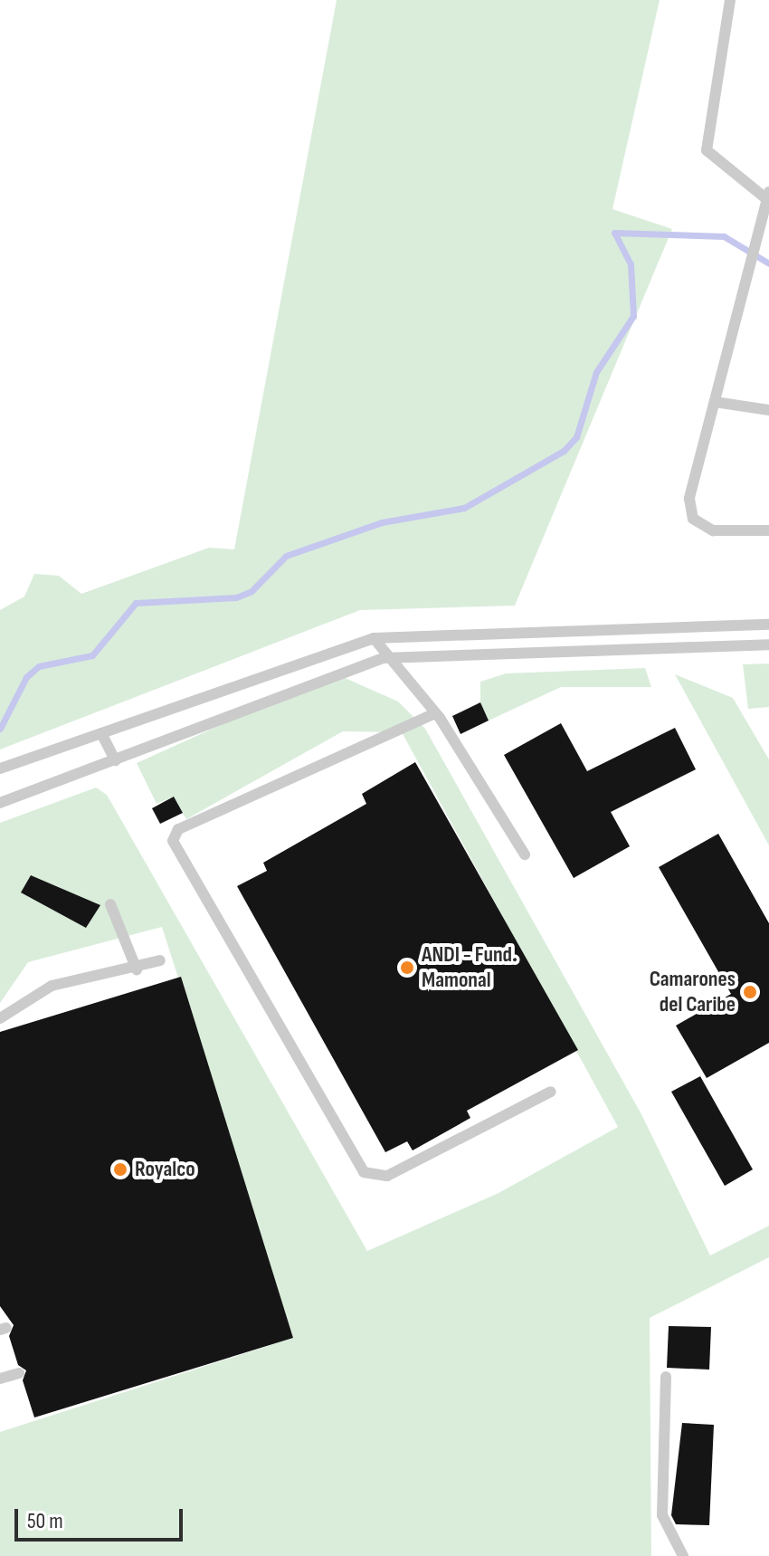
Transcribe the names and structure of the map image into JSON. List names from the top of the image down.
{
  "places": ["ANDI - Fund. Mamonal", "Camarones del Caribe", "Royalco"],
  "scale_bar": "50 m"
}
